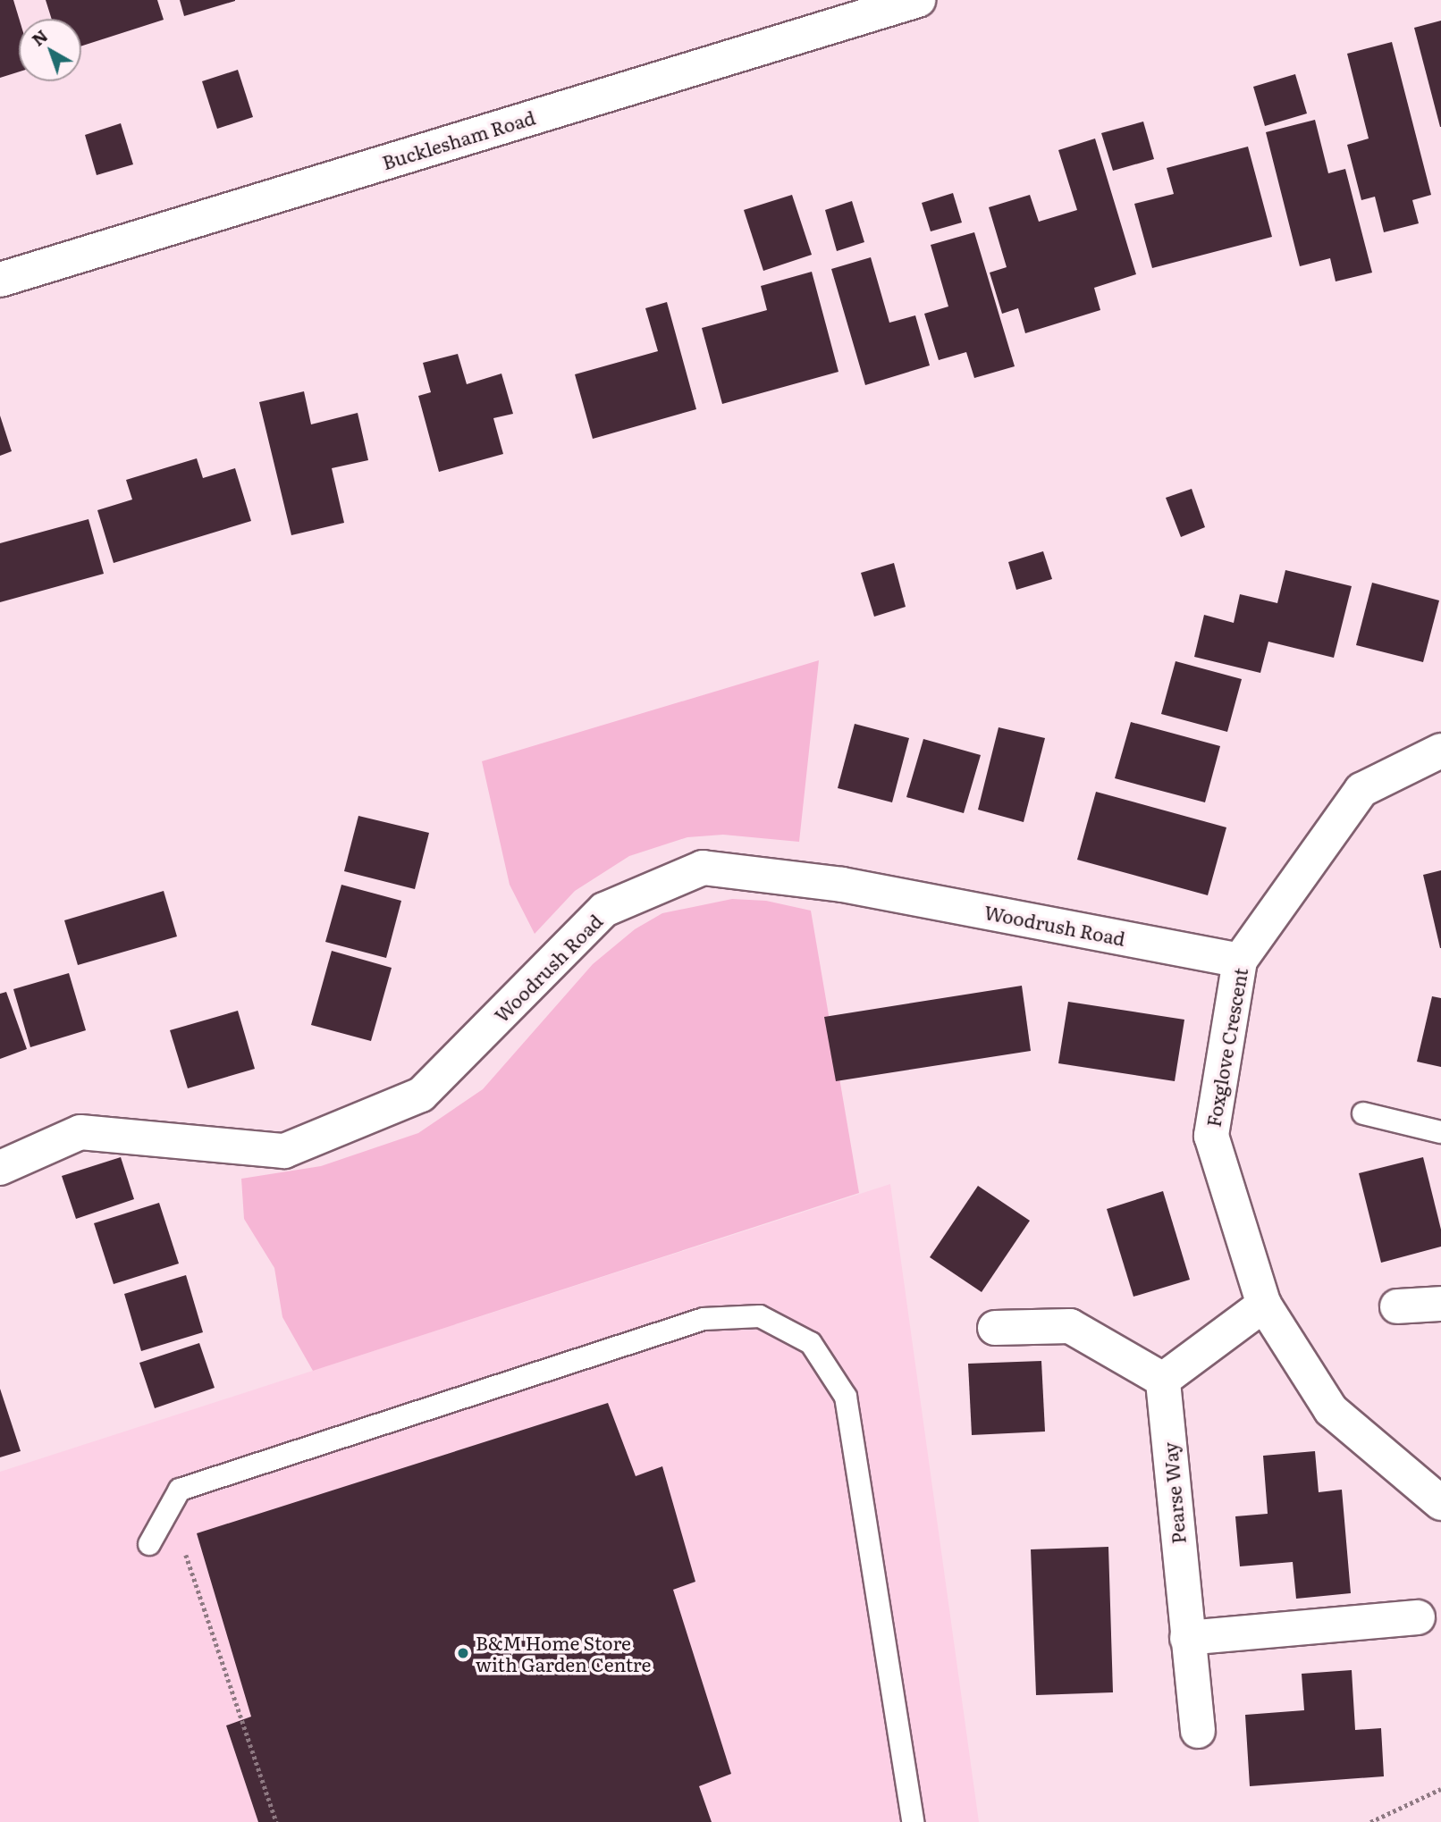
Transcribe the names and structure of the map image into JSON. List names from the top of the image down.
{
  "streets": {
    "street": [
      "Bucklesham Road",
      "Woodrush Road",
      "Foxglove Crescent",
      "Pearse Way"
    ]
  },
  "crossings": [
    ["Woodrush Road", "Foxglove Crescent"]
  ],
  "places": ["B&M Home Store with Garden Centre"],
  "north": "top left"
}
